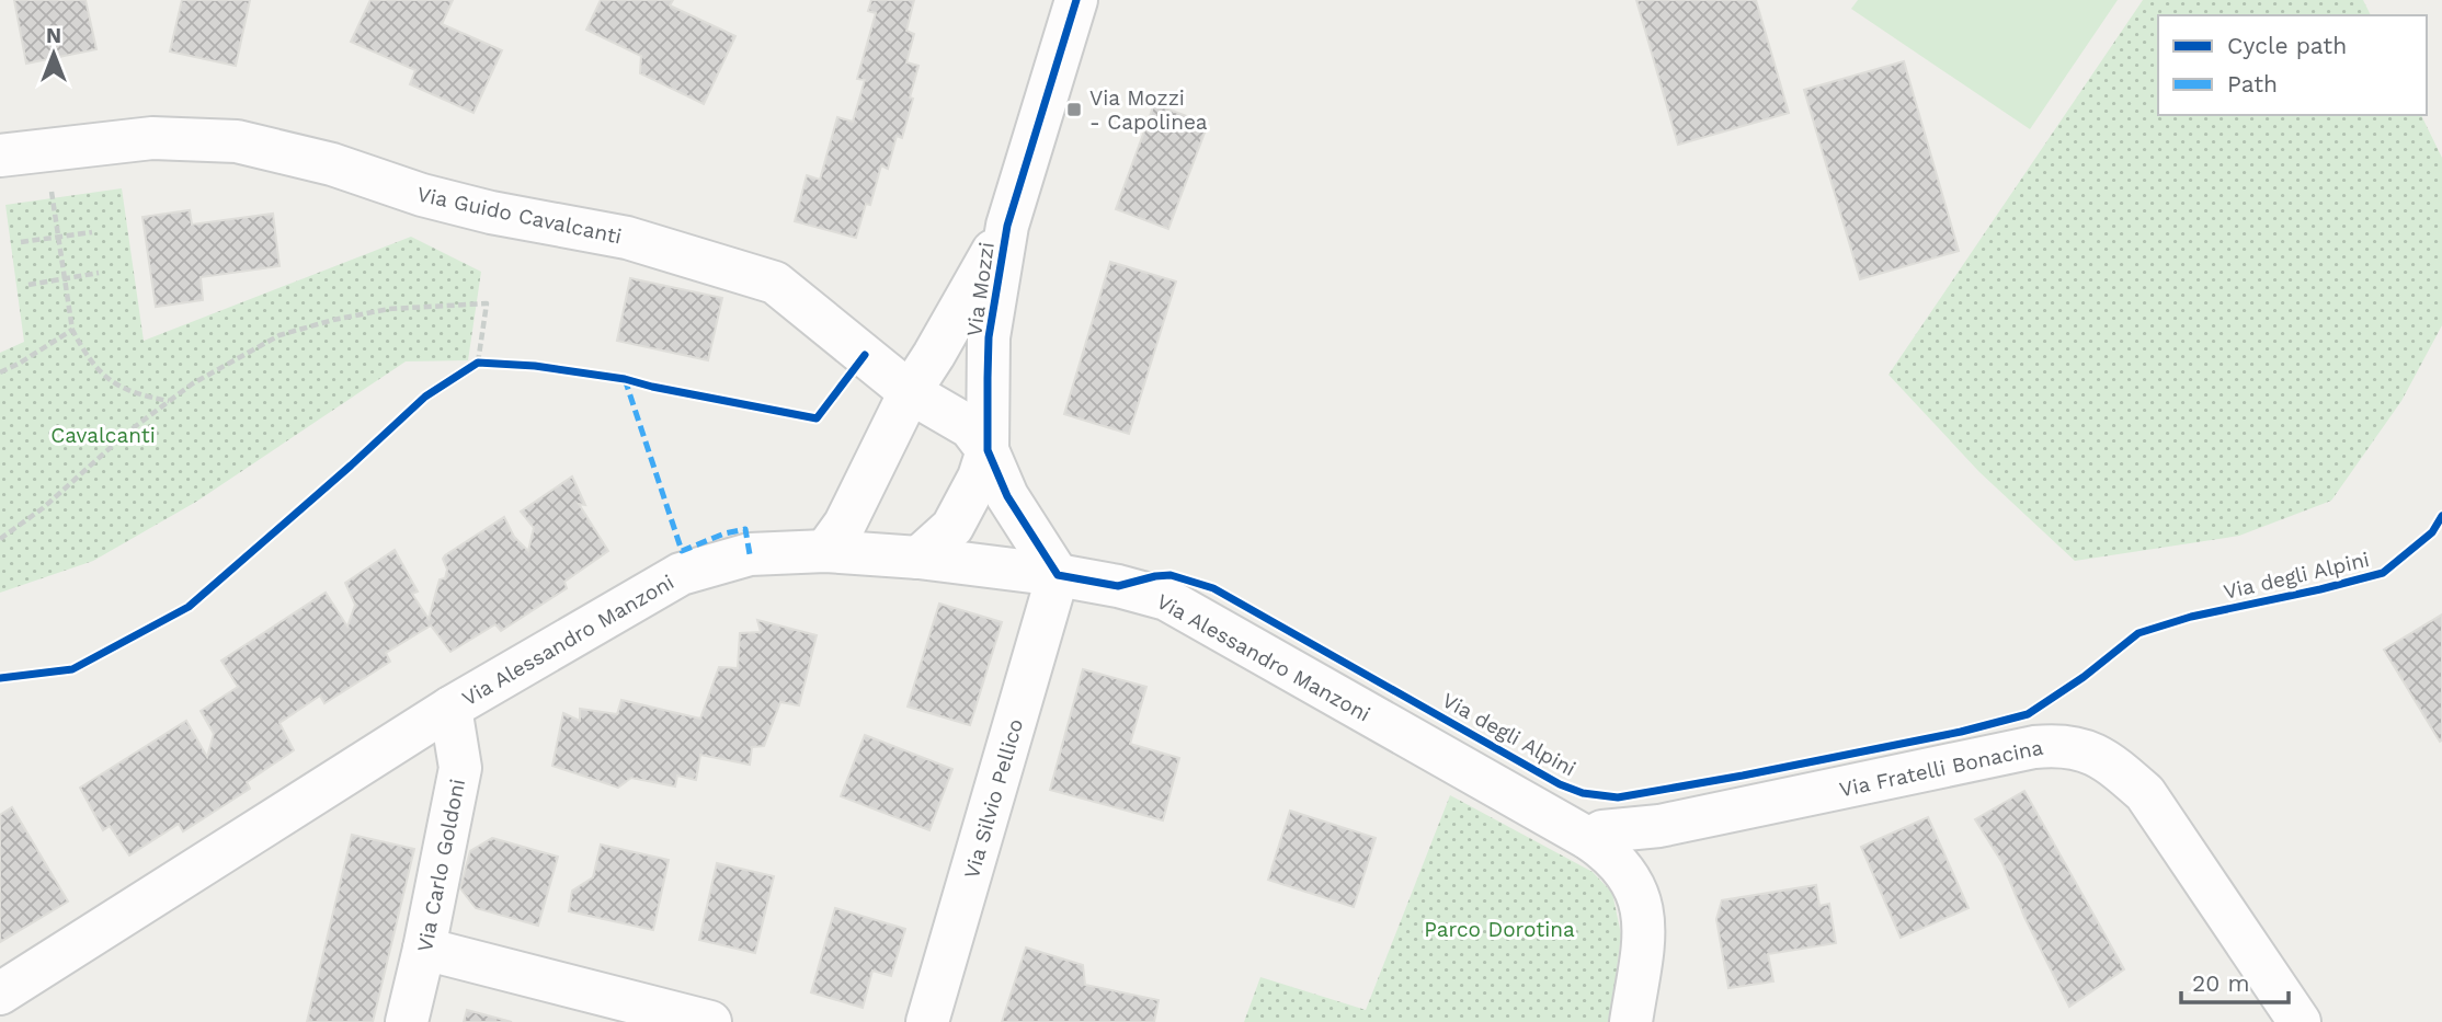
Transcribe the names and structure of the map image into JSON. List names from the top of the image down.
{
  "streets": {
    "street": [
      "Via Guido Cavalcanti",
      "Via Mozzi",
      "Via Alessandro Manzoni",
      "Via Fratelli Bonacina",
      "Via Silvio Pellico",
      "Via Carlo Goldoni"
    ],
    "cycle path": ["Via degli Alpini"]
  },
  "crossings": [
    ["Via Guido Cavalcanti", "Via Mozzi"],
    ["Via Mozzi", "Via Alessandro Manzoni"],
    ["Via Mozzi", "Via Silvio Pellico"],
    ["Via Alessandro Manzoni", "Via Fratelli Bonacina"],
    ["Via Alessandro Manzoni", "Via Silvio Pellico"],
    ["Via Alessandro Manzoni", "Via Carlo Goldoni"]
  ],
  "parks": ["Cavalcanti", "Parco Dorotina"],
  "places": {
    "transit": ["Via Mozzi - Capolinea"]
  },
  "legend": ["Cycle path", "Path"],
  "scale_bar": "20 m",
  "north": "top"
}
